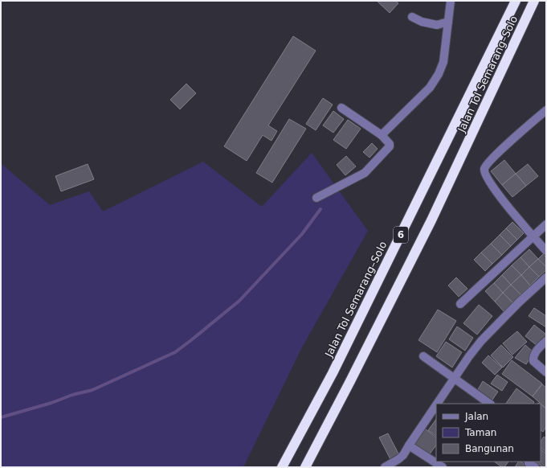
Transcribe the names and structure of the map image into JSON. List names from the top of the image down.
{
  "streets": {
    "highway": ["Jalan Tol Semarang–Solo", "6"]
  },
  "legend": ["Jalan", "Taman", "Bangunan"]
}
